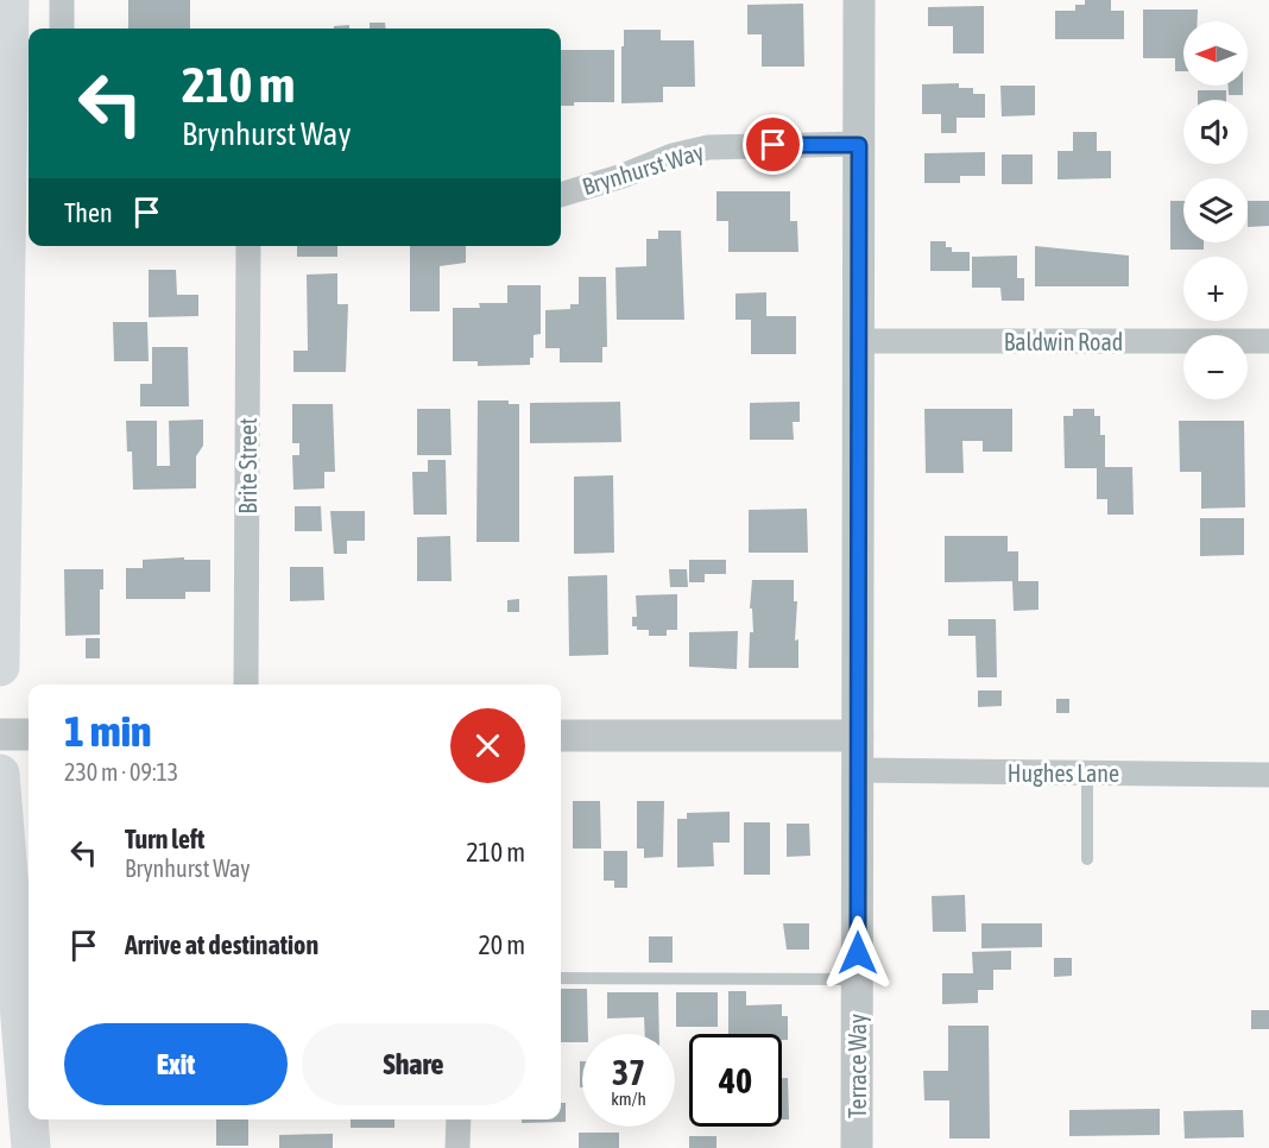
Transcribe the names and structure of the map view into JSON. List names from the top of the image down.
{
  "streets": {
    "street": [
      "Brynhurst Way",
      "Baldwin Road",
      "Brite Street",
      "Hughes Lane",
      "Terrace Way"
    ]
  },
  "crossings": [
    ["Brynhurst Way", "Terrace Way"],
    ["Baldwin Road", "Terrace Way"],
    ["Hughes Lane", "Terrace Way"]
  ],
  "north": "left",
  "page": {
    "map_buttons": ["+", "−"],
    "turn": ["210 m", "Brynhurst Way"],
    "then": "Then",
    "heading": ["1 min", "230 m · 09:13"],
    "list": [
      {
        "name": "Turn left",
        "note": "Brynhurst Way",
        "value": "210 m"
      },
      {
        "name": "Arrive at destination",
        "value": "20 m"
      }
    ],
    "buttons": ["Exit", "Share"],
    "speed": "37 km/h",
    "limit": "40"
  }
}
